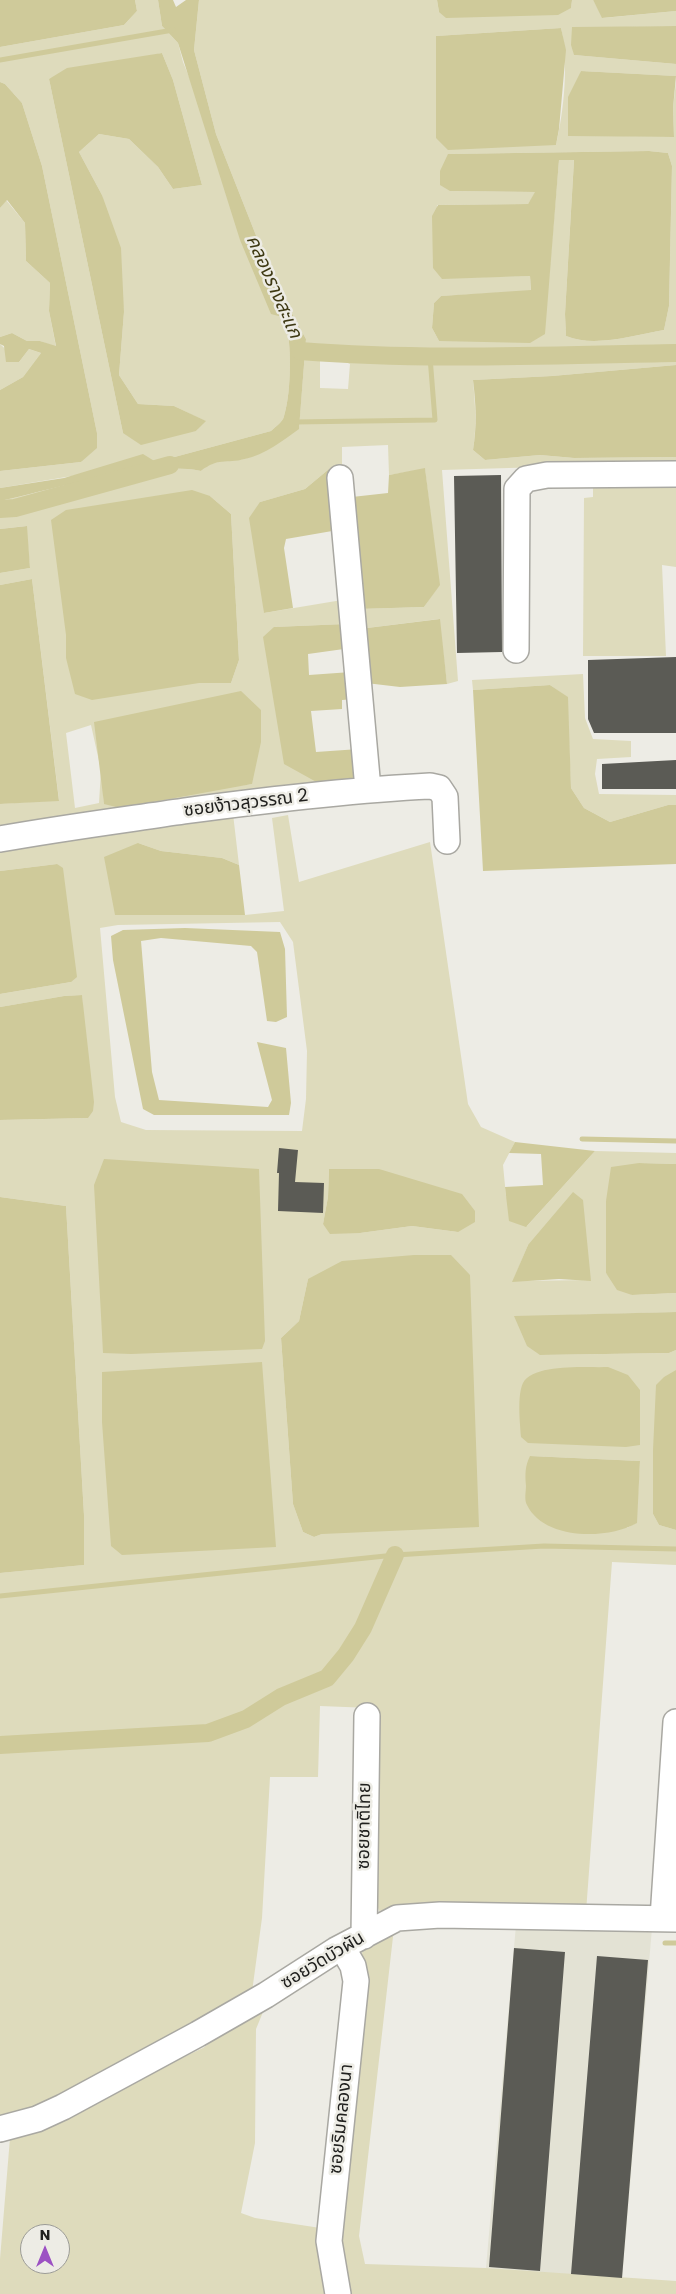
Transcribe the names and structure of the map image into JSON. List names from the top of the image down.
{
  "streets": {
    "street": [
      "ซอยง้าวสุวรรณ 2",
      "ซอยชาติไทย",
      "ซอยวัดบัวผัน",
      "ซอยริมคลองนา"
    ]
  },
  "crossings": [
    ["ซอยชาติไทย", "ซอยวัดบัวผัน"],
    ["ซอยวัดบัวผัน", "ซอยริมคลองนา"]
  ],
  "water": ["คลองรางสะแก"],
  "north": "top"
}
